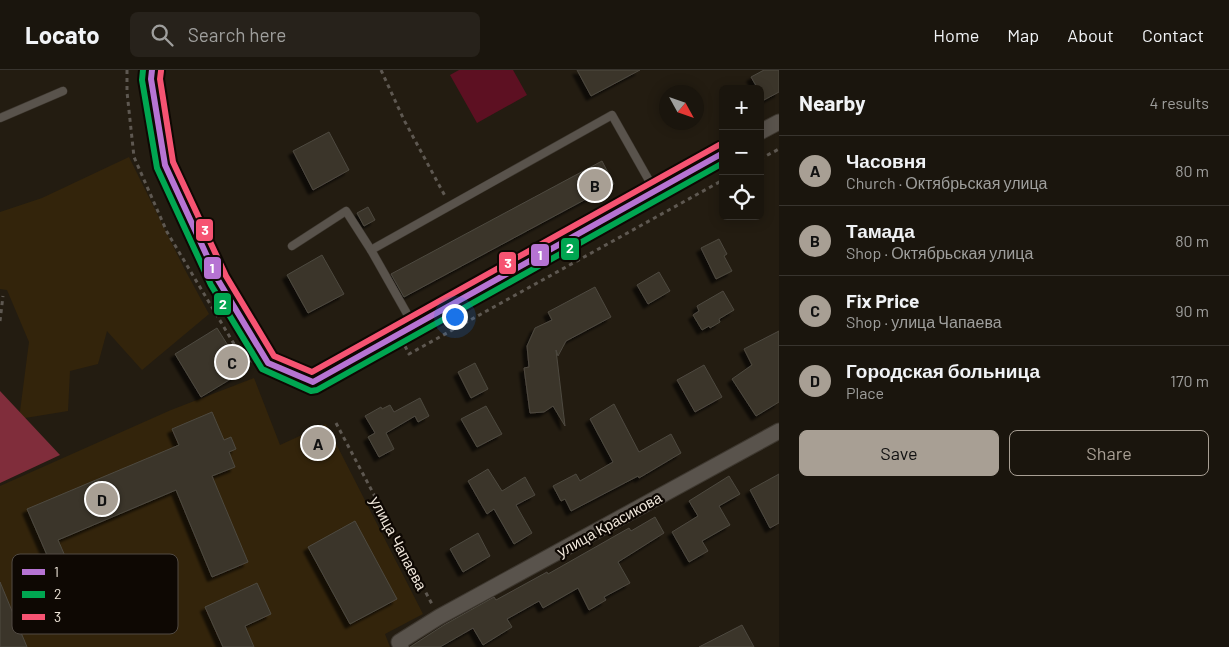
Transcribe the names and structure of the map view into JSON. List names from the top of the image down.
{
  "streets": {
    "street": ["улица Красикова"],
    "path": ["улица Чапаева"]
  },
  "crossings": [
    ["улица Красикова", "улица Чапаева"]
  ],
  "lines": ["transit line 1", "transit line 2", "transit line 3"],
  "legend": ["1", "2", "3"],
  "north": "bottom right",
  "page": {
    "header": "Locato",
    "search": "Search here",
    "nav": [
      "Home",
      "Map",
      "About",
      "Contact"
    ],
    "heading": ["Nearby", "4 results"],
    "map_buttons": ["+", "−"],
    "list": [
      {
        "mark": "A",
        "name": "Часовня",
        "note": "Church · Октябрьская улица",
        "value": "80 m"
      },
      {
        "mark": "B",
        "name": "Тамада",
        "note": "Shop · Октябрьская улица",
        "value": "80 m"
      },
      {
        "mark": "C",
        "name": "Fix Price",
        "note": "Shop · улица Чапаева",
        "value": "90 m"
      },
      {
        "mark": "D",
        "name": "Городская больница",
        "note": "Place",
        "value": "170 m"
      }
    ],
    "pins": [
      "B",
      "C",
      "A",
      "D"
    ],
    "buttons": ["Save", "Share"]
  }
}
